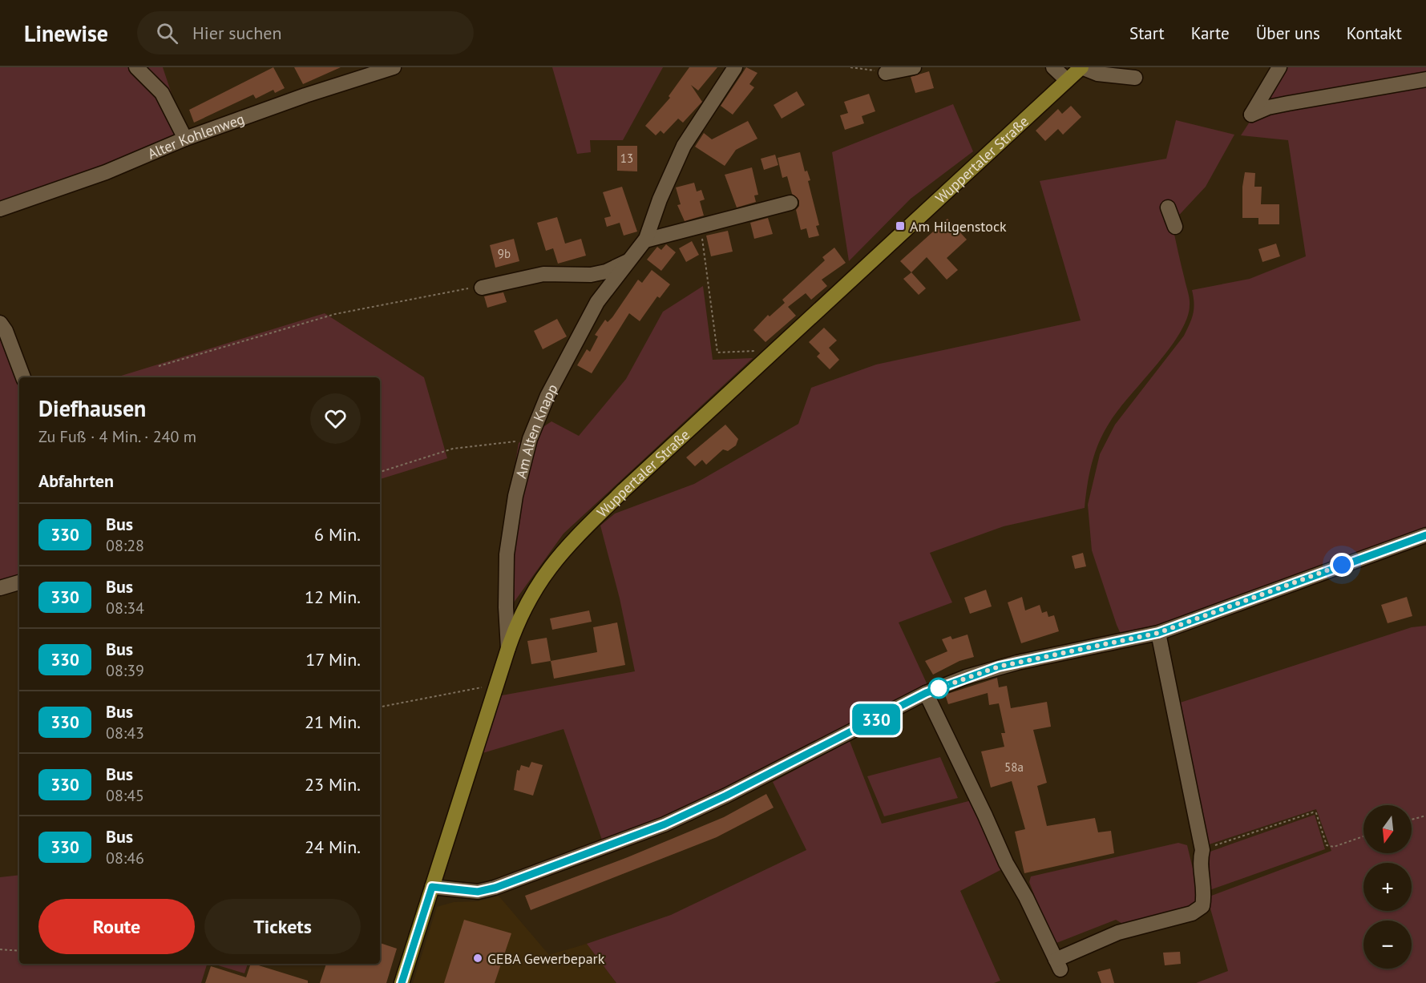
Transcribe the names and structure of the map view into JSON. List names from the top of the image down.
{
  "streets": {
    "main road": ["Wuppertaler Straße"],
    "street": ["Alter Kohlenweg", "Am Alten Knapp"]
  },
  "crossings": [
    ["Wuppertaler Straße", "Am Alten Knapp"]
  ],
  "places": {
    "transit": ["Am Hilgenstock"],
    "other": ["GEBA Gewerbepark"]
  },
  "lines": ["bus line 330"],
  "house_numbers": ["13", "9b", "58a"],
  "north": "bottom",
  "page": {
    "header": "Linewise",
    "search": "Hier suchen",
    "nav": [
      "Start",
      "Karte",
      "Über uns",
      "Kontakt"
    ],
    "on_map": "330",
    "heading": [
      ["Diefhausen", "Zu Fuß · 4 Min. · 240 m"],
      "Abfahrten"
    ],
    "list": [
      {
        "mark": "330",
        "name": "Bus",
        "note": "08:28",
        "value": "6 Min."
      },
      {
        "mark": "330",
        "name": "Bus",
        "note": "08:34",
        "value": "12 Min."
      },
      {
        "mark": "330",
        "name": "Bus",
        "note": "08:39",
        "value": "17 Min."
      },
      {
        "mark": "330",
        "name": "Bus",
        "note": "08:43",
        "value": "21 Min."
      },
      {
        "mark": "330",
        "name": "Bus",
        "note": "08:45",
        "value": "23 Min."
      },
      {
        "mark": "330",
        "name": "Bus",
        "note": "08:46",
        "value": "24 Min."
      }
    ],
    "map_buttons": ["+", "−"],
    "buttons": ["Route", "Tickets"]
  }
}
